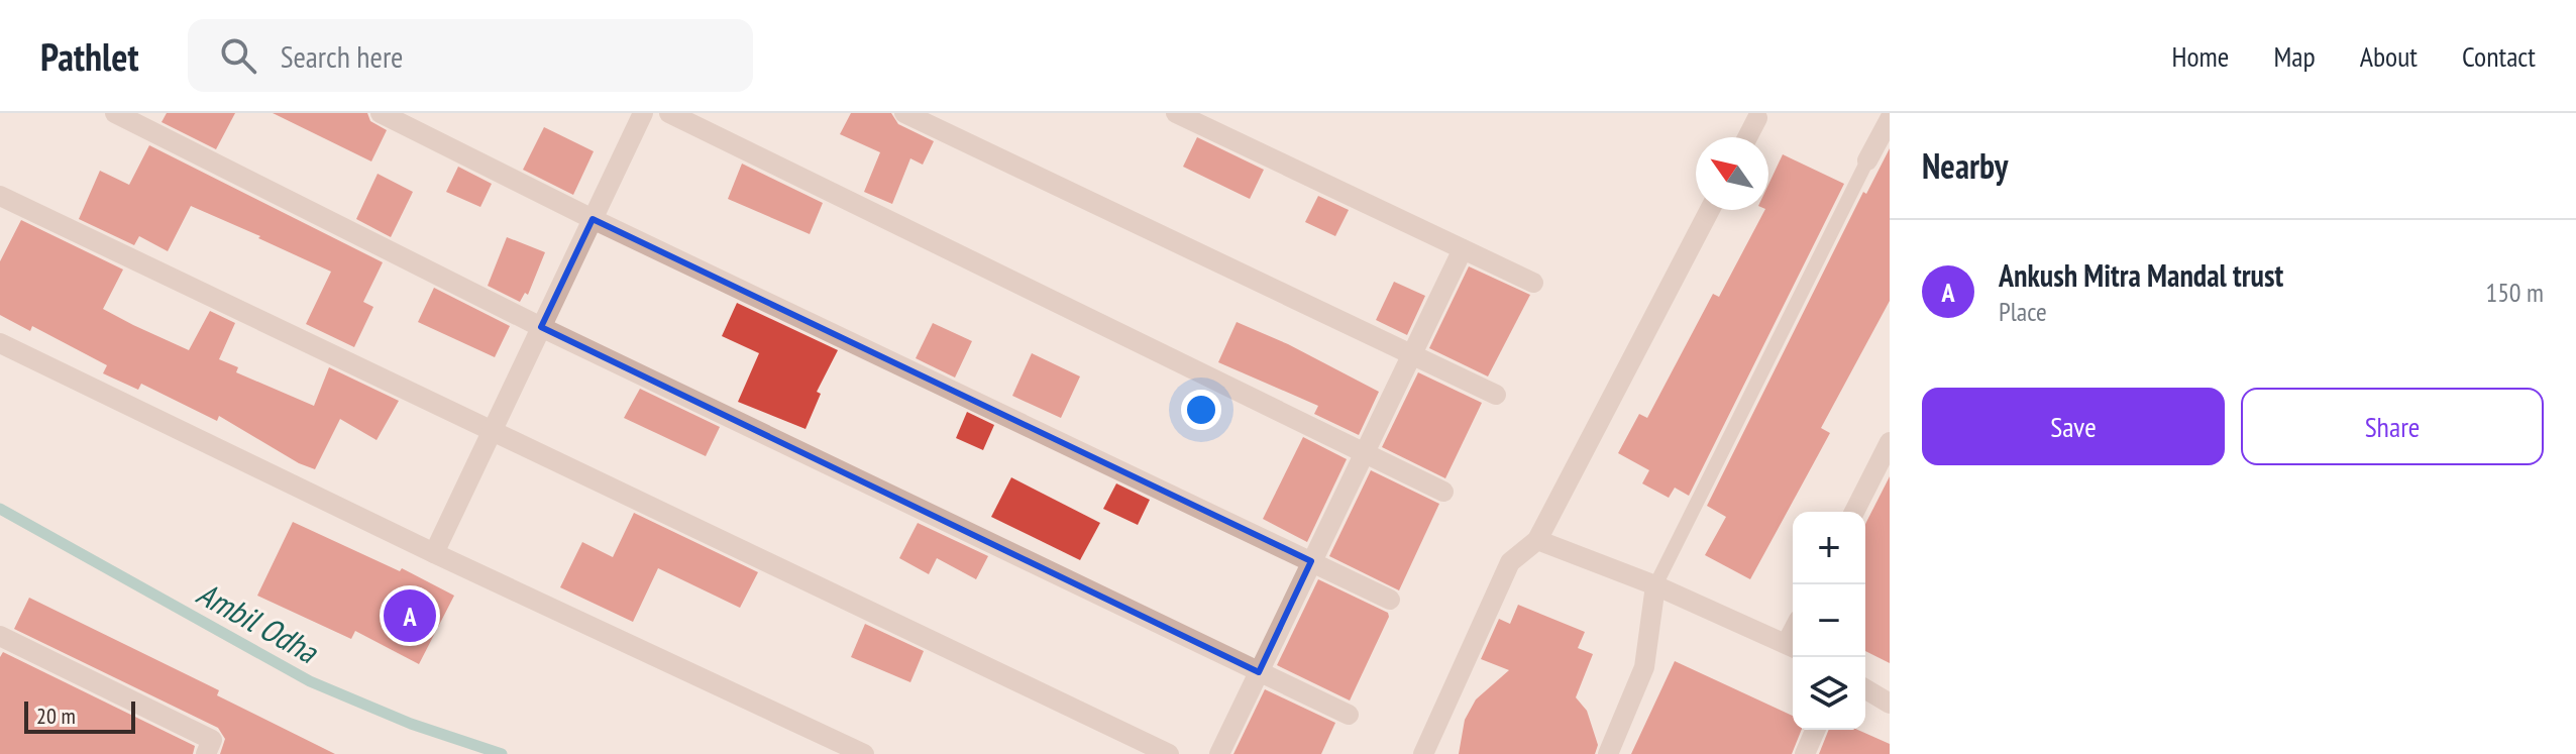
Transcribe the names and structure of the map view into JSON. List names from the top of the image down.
{
  "water": ["Ambil Odha"],
  "scale_bar": "20 m",
  "north": "top left",
  "page": {
    "header": "Pathlet",
    "search": "Search here",
    "nav": [
      "Home",
      "Map",
      "About",
      "Contact"
    ],
    "heading": "Nearby",
    "list": [
      {
        "mark": "A",
        "name": "Ankush Mitra Mandal trust",
        "note": "Place",
        "value": "150 m"
      }
    ],
    "buttons": ["Save", "Share"],
    "map_buttons": ["+", "−"],
    "pins": "A",
    "scale": "20 m"
  }
}
